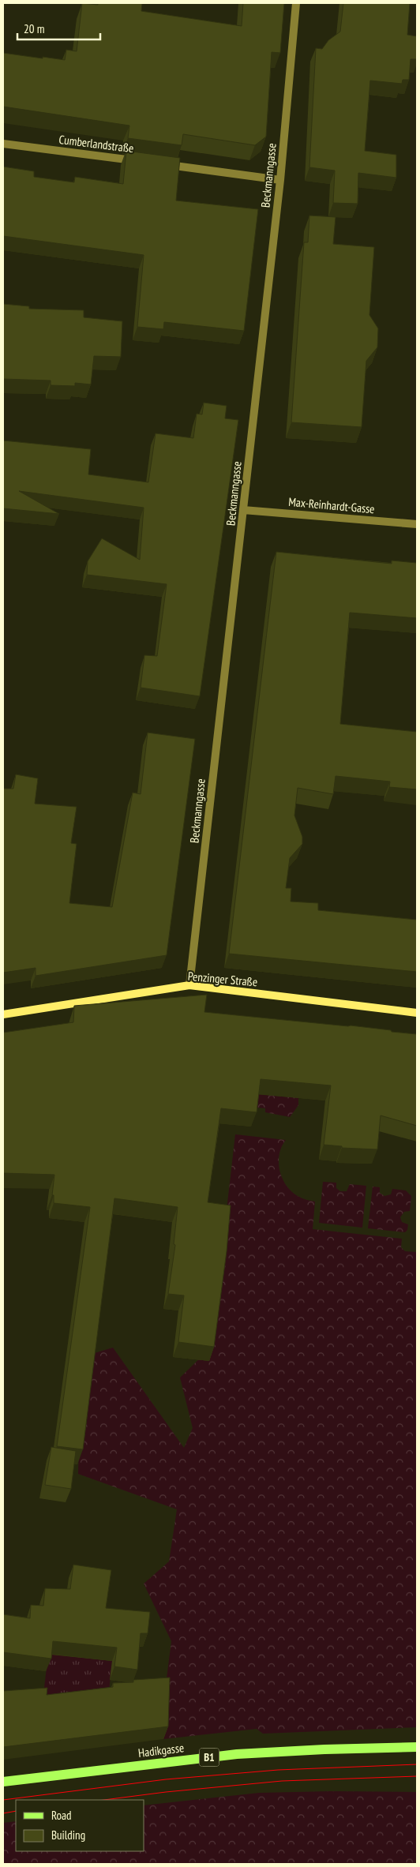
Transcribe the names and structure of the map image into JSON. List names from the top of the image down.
{
  "streets": {
    "main road": ["Hadikgasse", "B1"],
    "street": [
      "Cumberlandstraße",
      "Beckmanngasse",
      "Max-Reinhardt-Gasse",
      "Penzinger Straße"
    ]
  },
  "crossings": [
    ["Beckmanngasse", "Max-Reinhardt-Gasse"],
    ["Beckmanngasse", "Penzinger Straße"]
  ],
  "legend": ["Road", "Building"],
  "scale_bar": "20 m"
}
